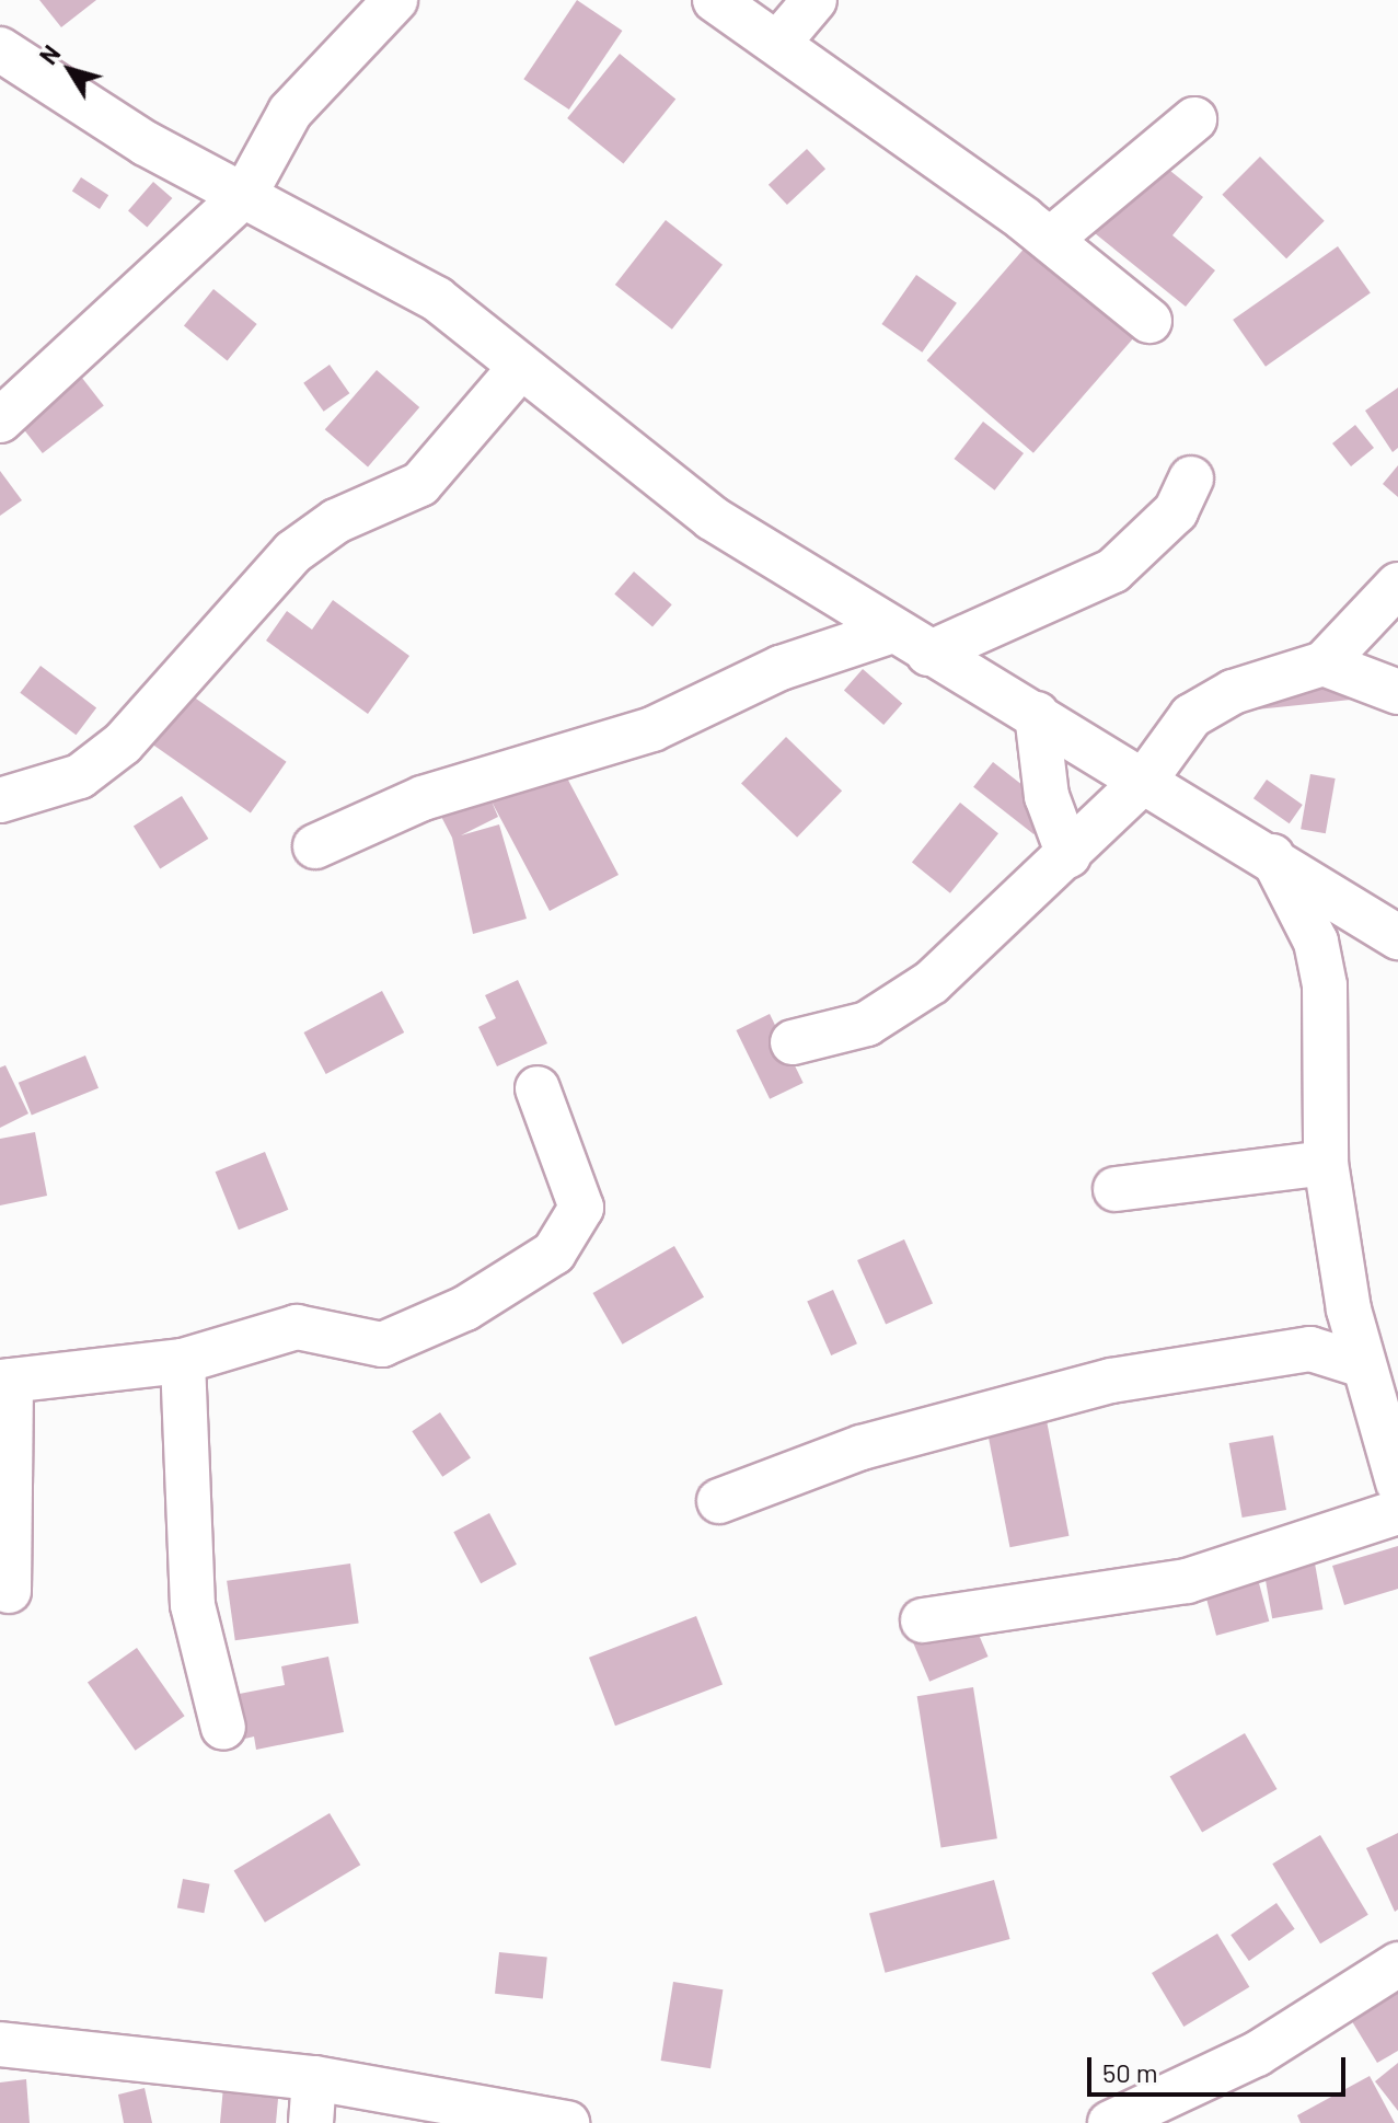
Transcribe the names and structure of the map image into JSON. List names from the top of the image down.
{
  "scale_bar": "50 m",
  "north": "top left"
}
